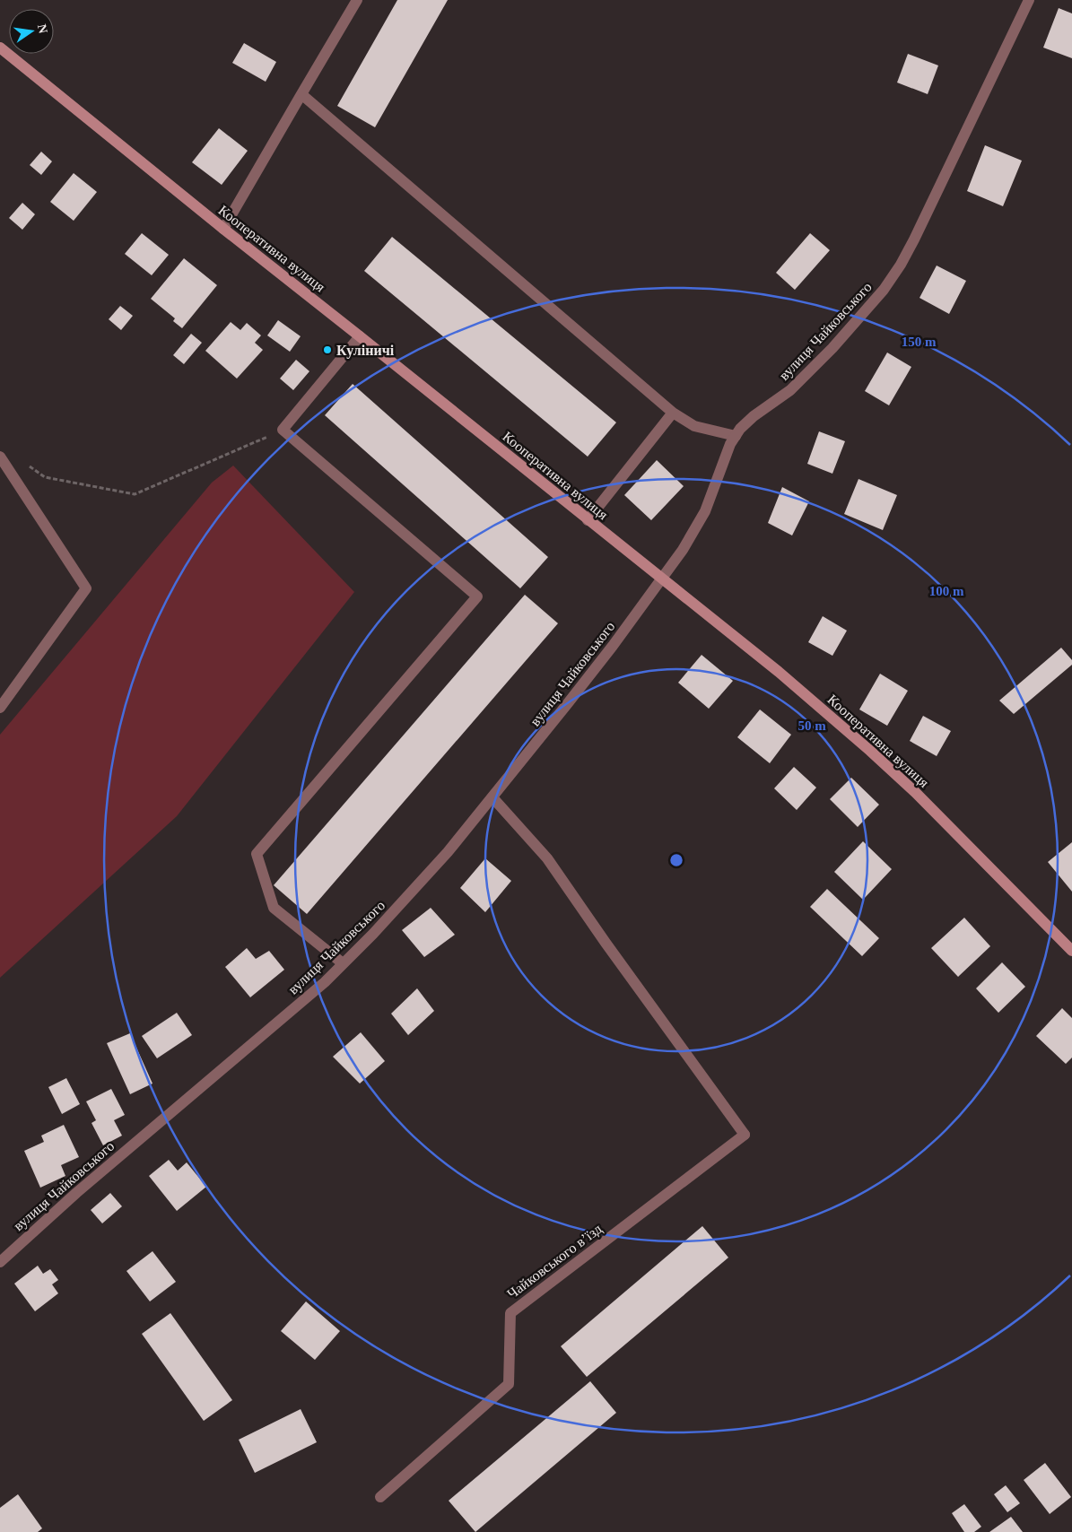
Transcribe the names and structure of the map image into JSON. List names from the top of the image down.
{
  "streets": {
    "street": ["Кооперативна вулиця", "вулиця Чайковського", "Чайковського в’їзд"]
  },
  "crossings": [
    ["Кооперативна вулиця", "вулиця Чайковського"],
    ["вулиця Чайковського", "Чайковського в’їзд"]
  ],
  "places": ["Куліничі"],
  "north": "right",
  "rings": ["150 m", "100 m", "50 m"]
}
